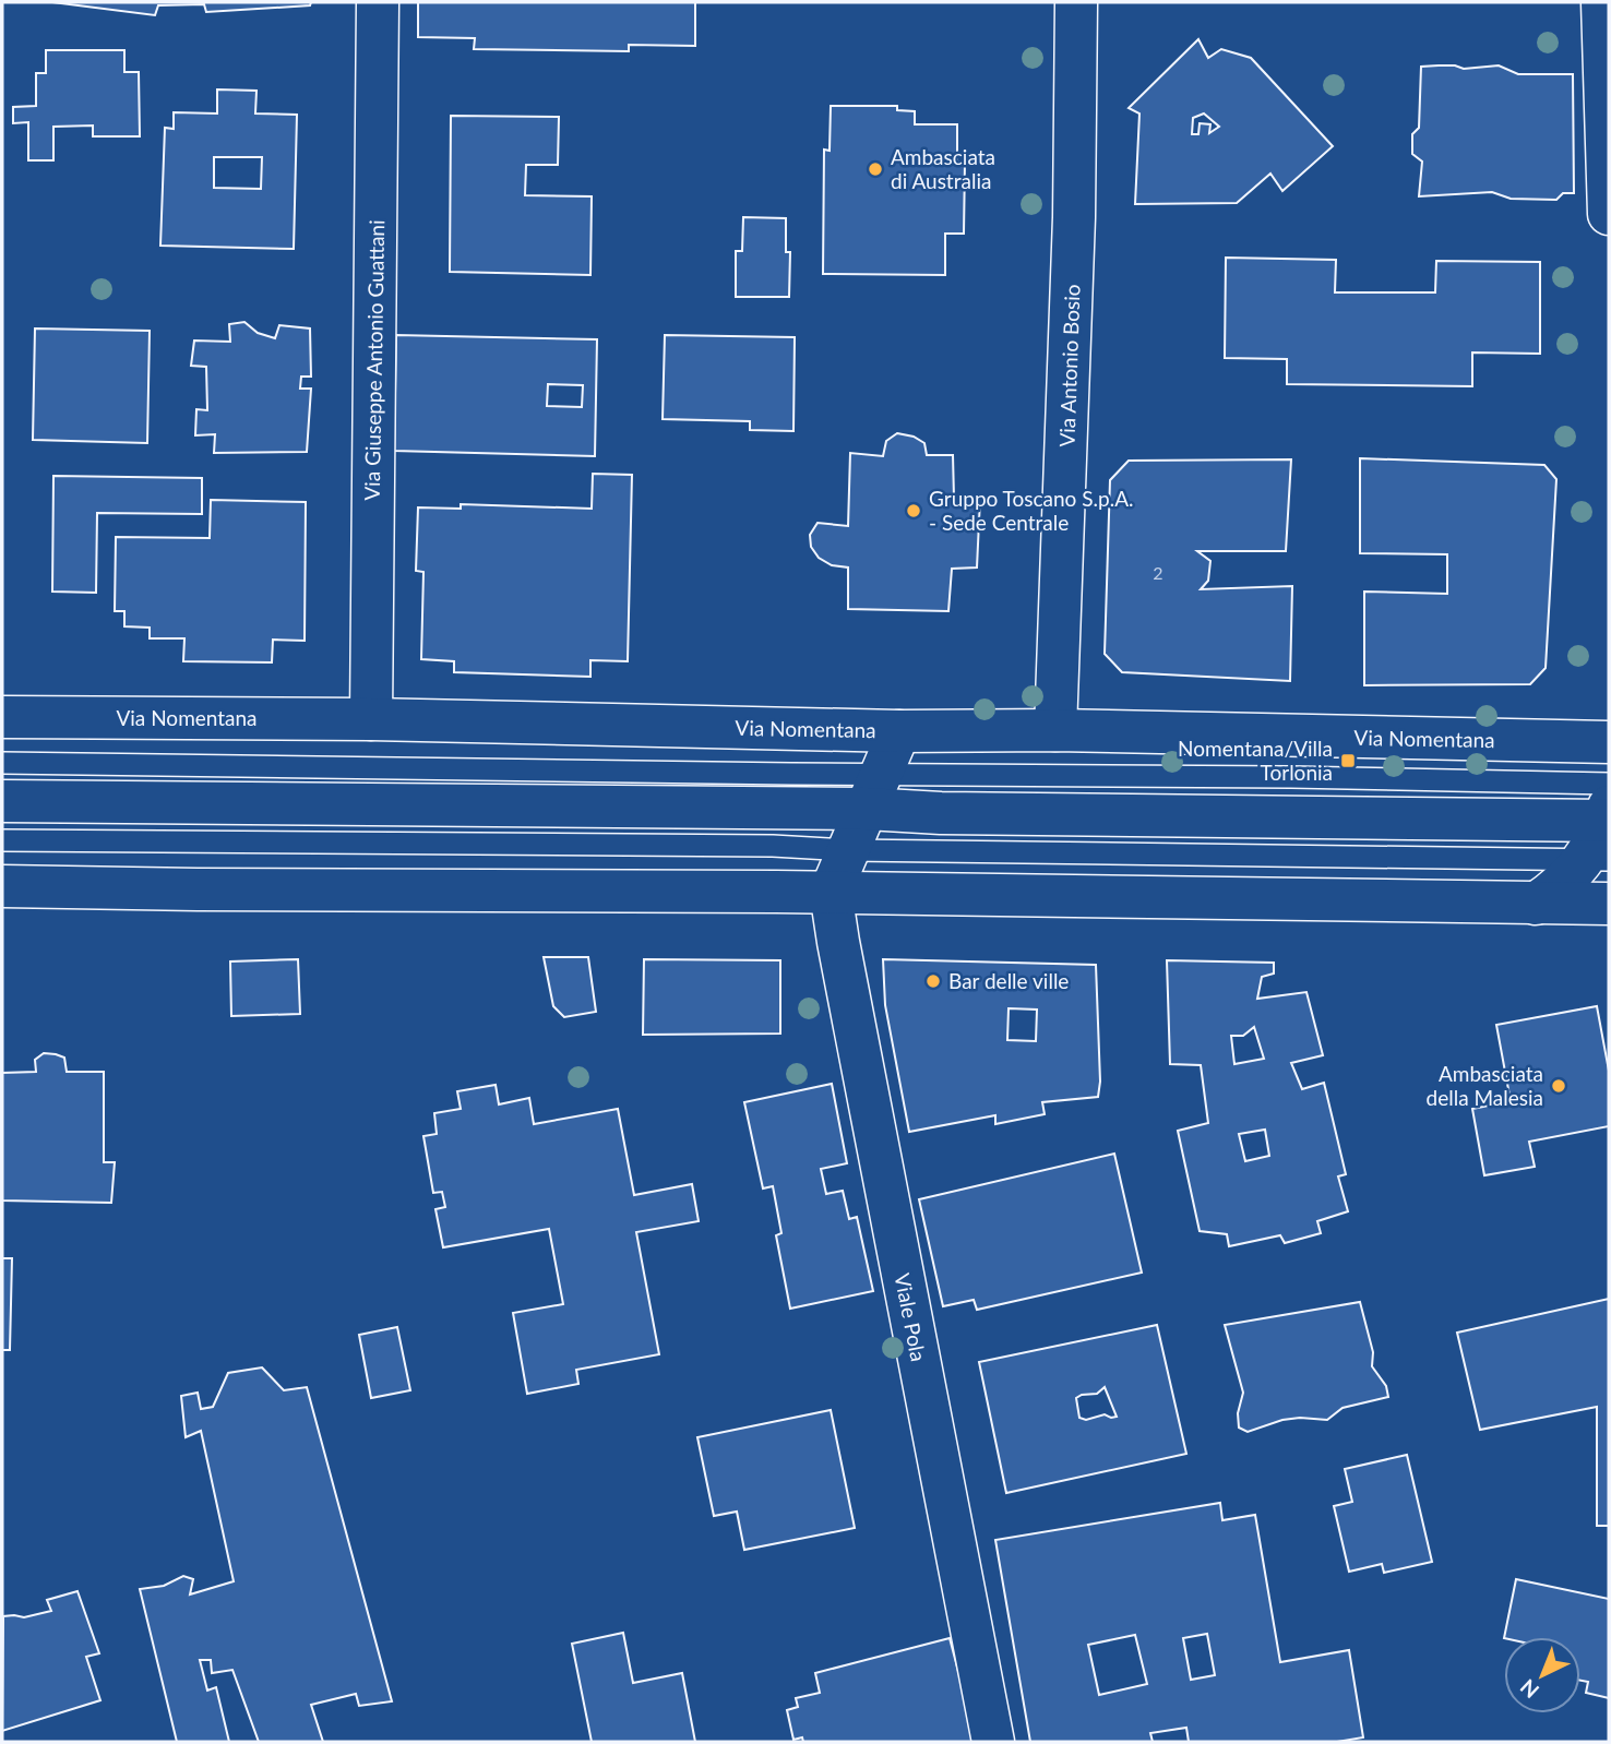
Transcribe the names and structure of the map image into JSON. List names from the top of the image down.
{
  "streets": {
    "street": [
      "Via Giuseppe Antonio Guattani",
      "Via Antonio Bosio",
      "Via Nomentana",
      "Viale Pola"
    ]
  },
  "crossings": [
    ["Via Giuseppe Antonio Guattani", "Via Nomentana"],
    ["Via Antonio Bosio", "Via Nomentana"]
  ],
  "places": {
    "other": [
      "Ambasciata di Australia",
      "Gruppo Toscano S.p.A. - Sede Centrale",
      "Bar delle ville",
      "Ambasciata della Malesia"
    ],
    "transit": ["Nomentana/Villa Torlonia"]
  },
  "house_numbers": ["2"],
  "north": "bottom left"
}
